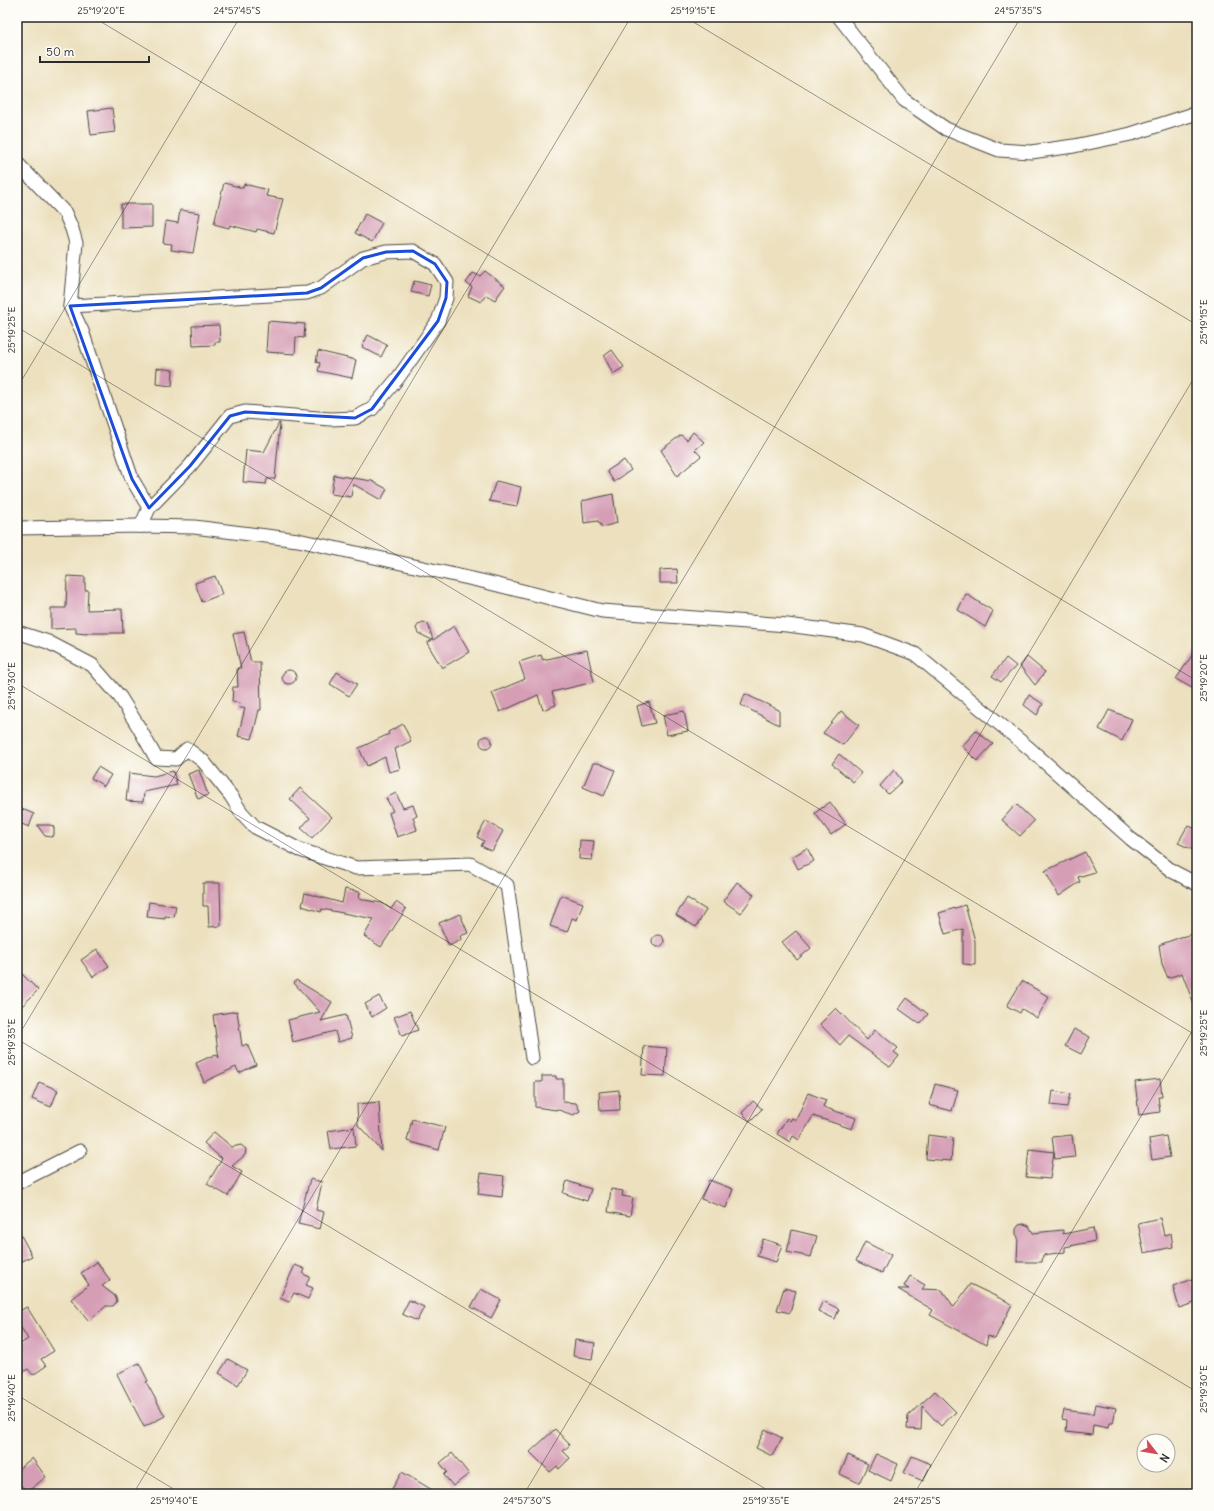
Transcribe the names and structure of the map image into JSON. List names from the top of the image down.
{
  "scale_bar": "50 m",
  "north": "bottom right",
  "coordinates": [
    "25°19'20\"E",
    "24°57'45\"S",
    "25°19'15\"E",
    "24°57'35\"S",
    "25°19'25\"E",
    "25°19'30\"E",
    "25°19'35\"E",
    "25°19'40\"E",
    "24°57'30\"S",
    "24°57'25\"S"
  ]
}
